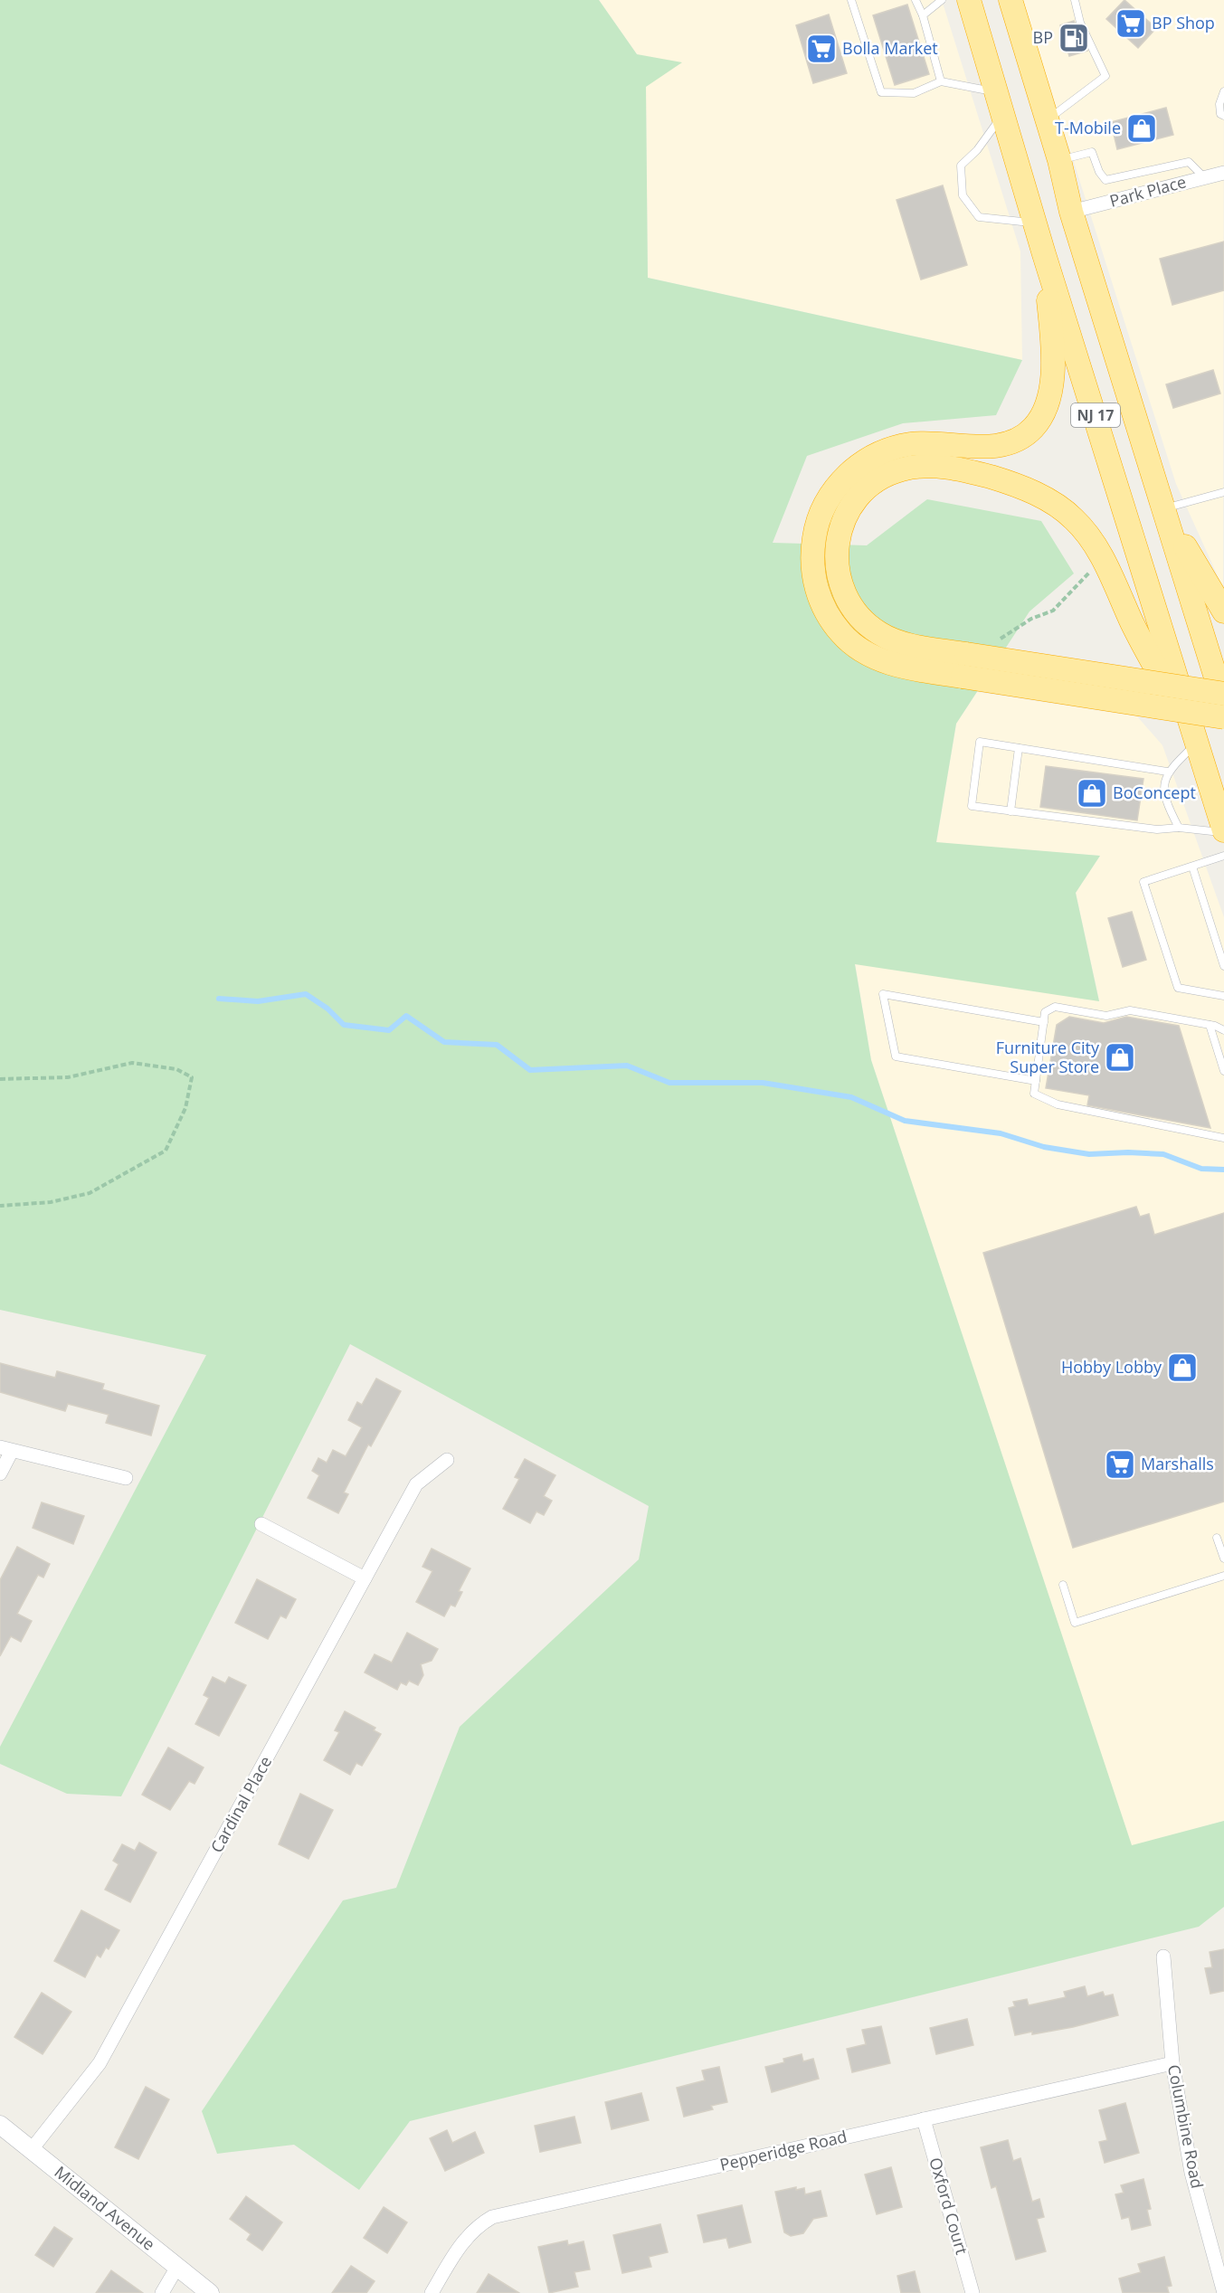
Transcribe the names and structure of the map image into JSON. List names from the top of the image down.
{
  "streets": {
    "highway": ["NJ 17"],
    "street": [
      "Park Place",
      "Cardinal Place",
      "Columbine Road",
      "Pepperidge Road",
      "Oxford Court",
      "Midland Avenue"
    ]
  },
  "crossings": [
    ["Park Place", "NJ 17"],
    ["Cardinal Place", "Midland Avenue"],
    ["Columbine Road", "Pepperidge Road"],
    ["Pepperidge Road", "Oxford Court"]
  ],
  "places": {
    "supermarket": ["BP Shop", "Bolla Market", "Marshalls"],
    "fuel station": ["BP"],
    "shop": [
      "T-Mobile",
      "BoConcept",
      "Furniture City Super Store",
      "Hobby Lobby"
    ]
  }
}
